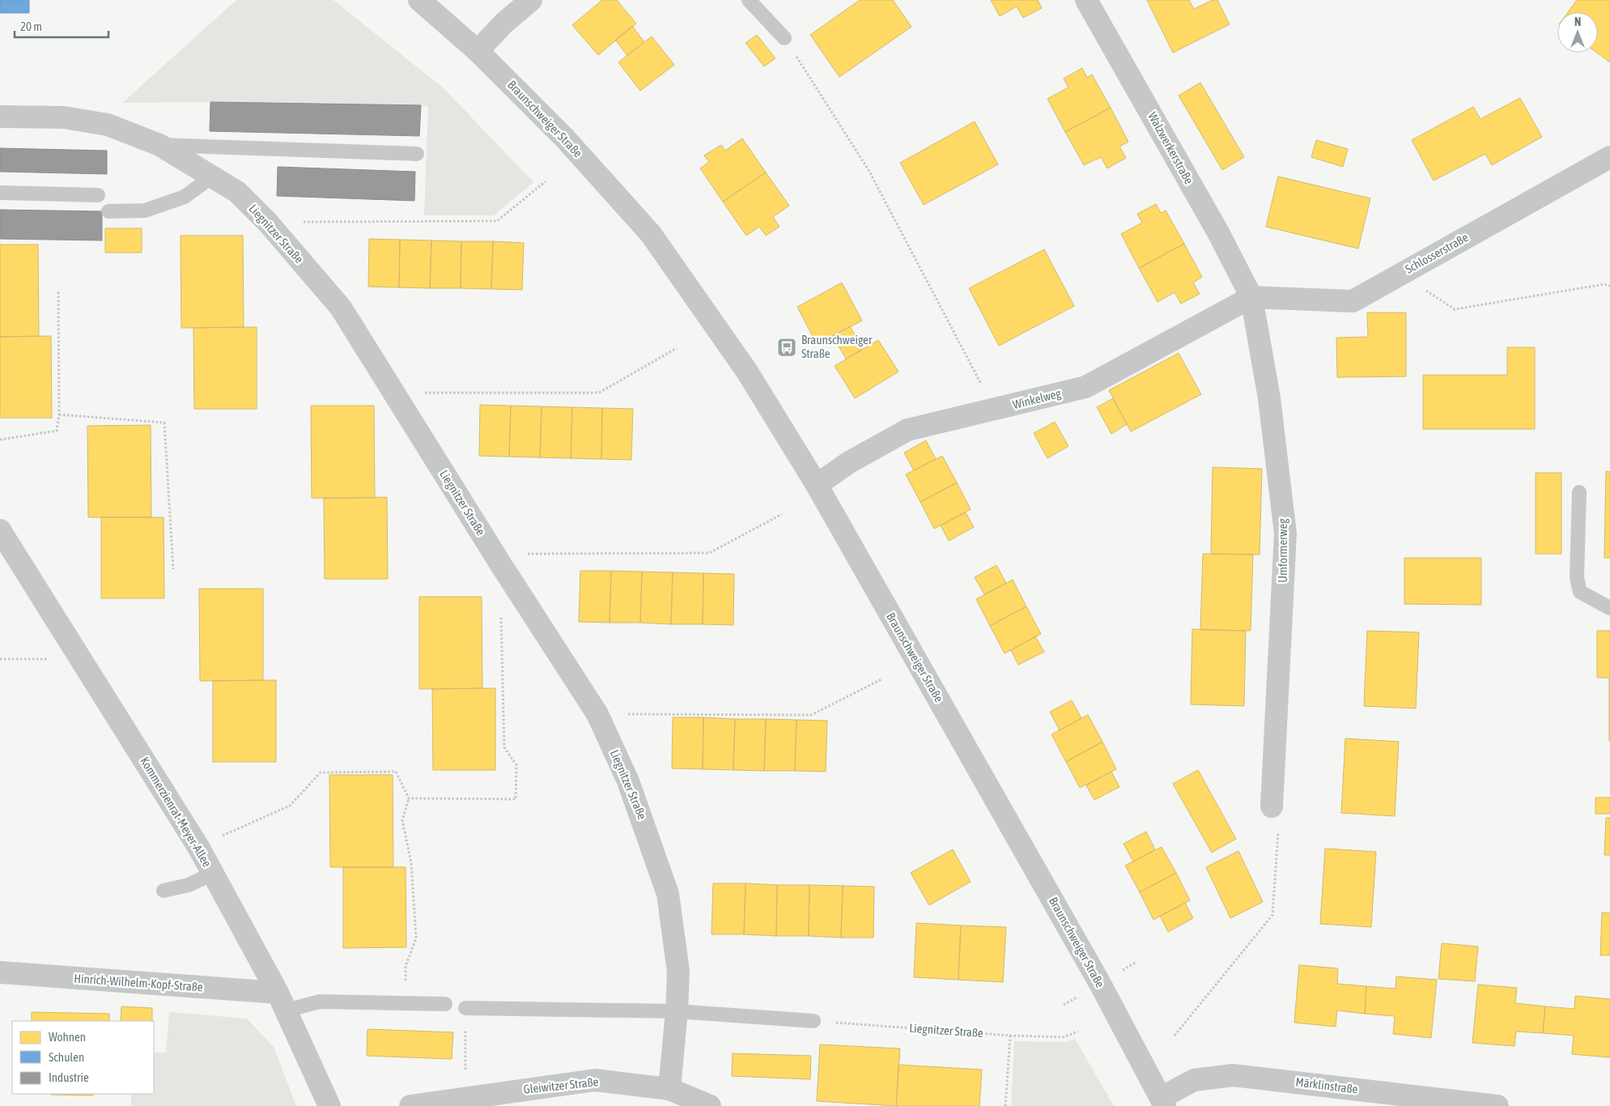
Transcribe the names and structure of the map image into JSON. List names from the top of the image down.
{
  "streets": {
    "street": [
      "Braunschweiger Straße",
      "Walzwerkerstraße",
      "Liegnitzer Straße",
      "Schlosserstraße",
      "Winkelweg",
      "Umformerweg",
      "Kommerzienrat-Meyer-Allee",
      "Hinrich-Wilhelm-Kopf-Straße",
      "Gleiwitzer Straße",
      "Märklinstraße"
    ]
  },
  "crossings": [
    ["Braunschweiger Straße", "Winkelweg"],
    ["Braunschweiger Straße", "Märklinstraße"],
    ["Walzwerkerstraße", "Schlosserstraße"],
    ["Walzwerkerstraße", "Winkelweg"],
    ["Walzwerkerstraße", "Umformerweg"],
    ["Liegnitzer Straße", "Gleiwitzer Straße"],
    ["Schlosserstraße", "Winkelweg"],
    ["Schlosserstraße", "Umformerweg"],
    ["Winkelweg", "Umformerweg"],
    ["Kommerzienrat-Meyer-Allee", "Hinrich-Wilhelm-Kopf-Straße"]
  ],
  "places": {
    "bus stop": ["Braunschweiger Straße"]
  },
  "legend": ["Wohnen", "Schulen", "Industrie"],
  "scale_bar": "20 m",
  "north": "top"
}
